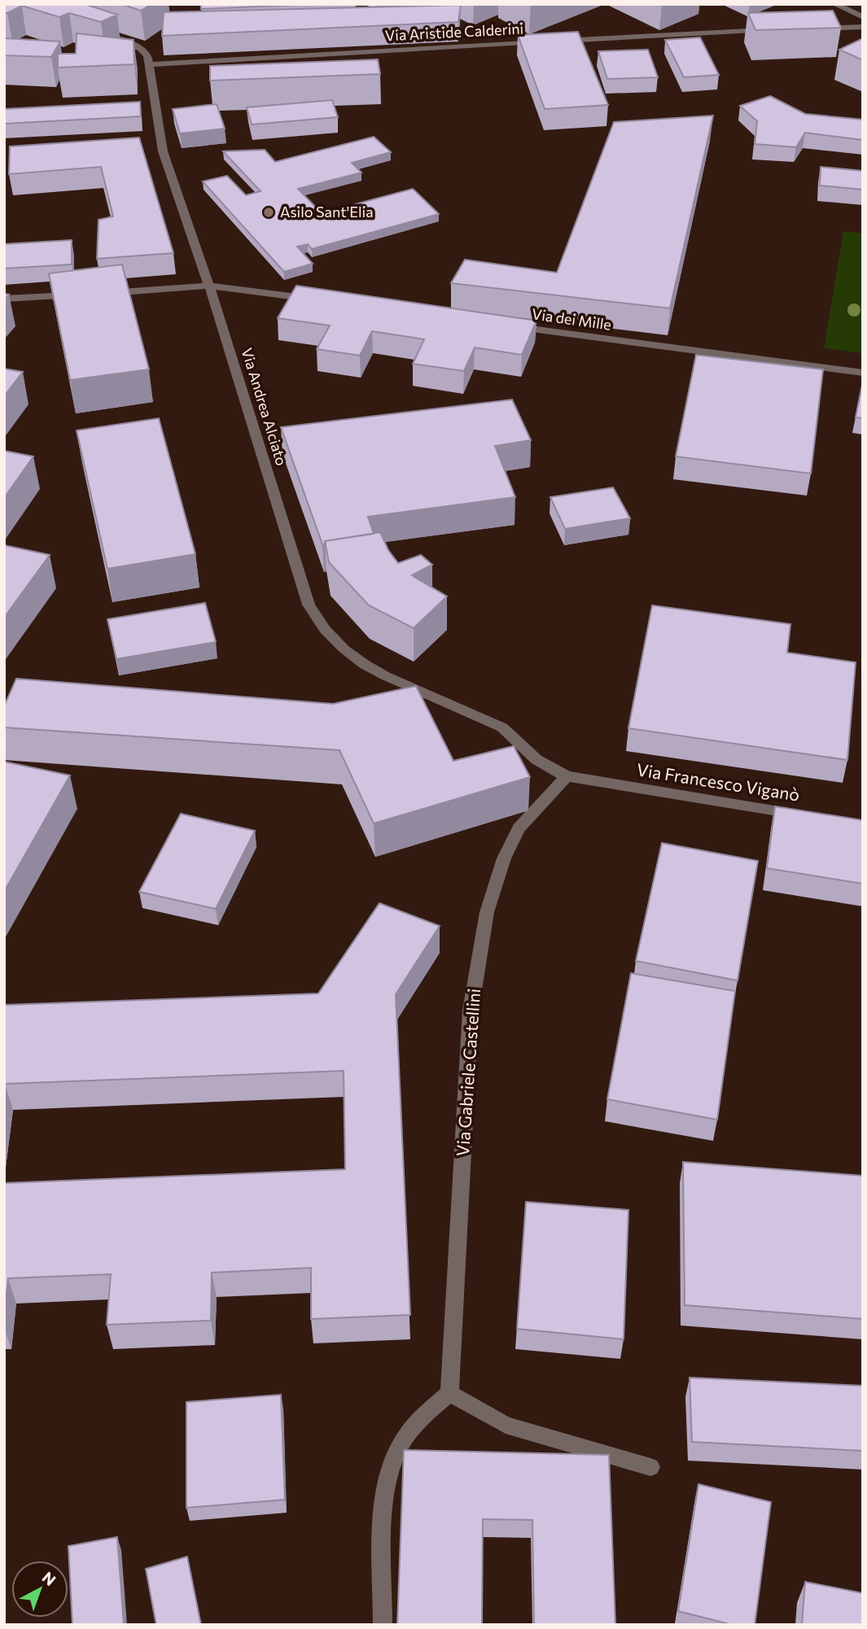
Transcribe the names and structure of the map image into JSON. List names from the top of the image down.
{
  "streets": {
    "street": [
      "Via Aristide Calderini",
      "Via dei Mille",
      "Via Andrea Alciato",
      "Via Francesco Viganò",
      "Via Gabriele Castellini"
    ]
  },
  "crossings": [
    ["Via Aristide Calderini", "Via Andrea Alciato"],
    ["Via Andrea Alciato", "Via Francesco Viganò"],
    ["Via Andrea Alciato", "Via Gabriele Castellini"],
    ["Via Francesco Viganò", "Via Gabriele Castellini"]
  ],
  "places": ["Asilo Sant'Elia"],
  "north": "top right"
}
